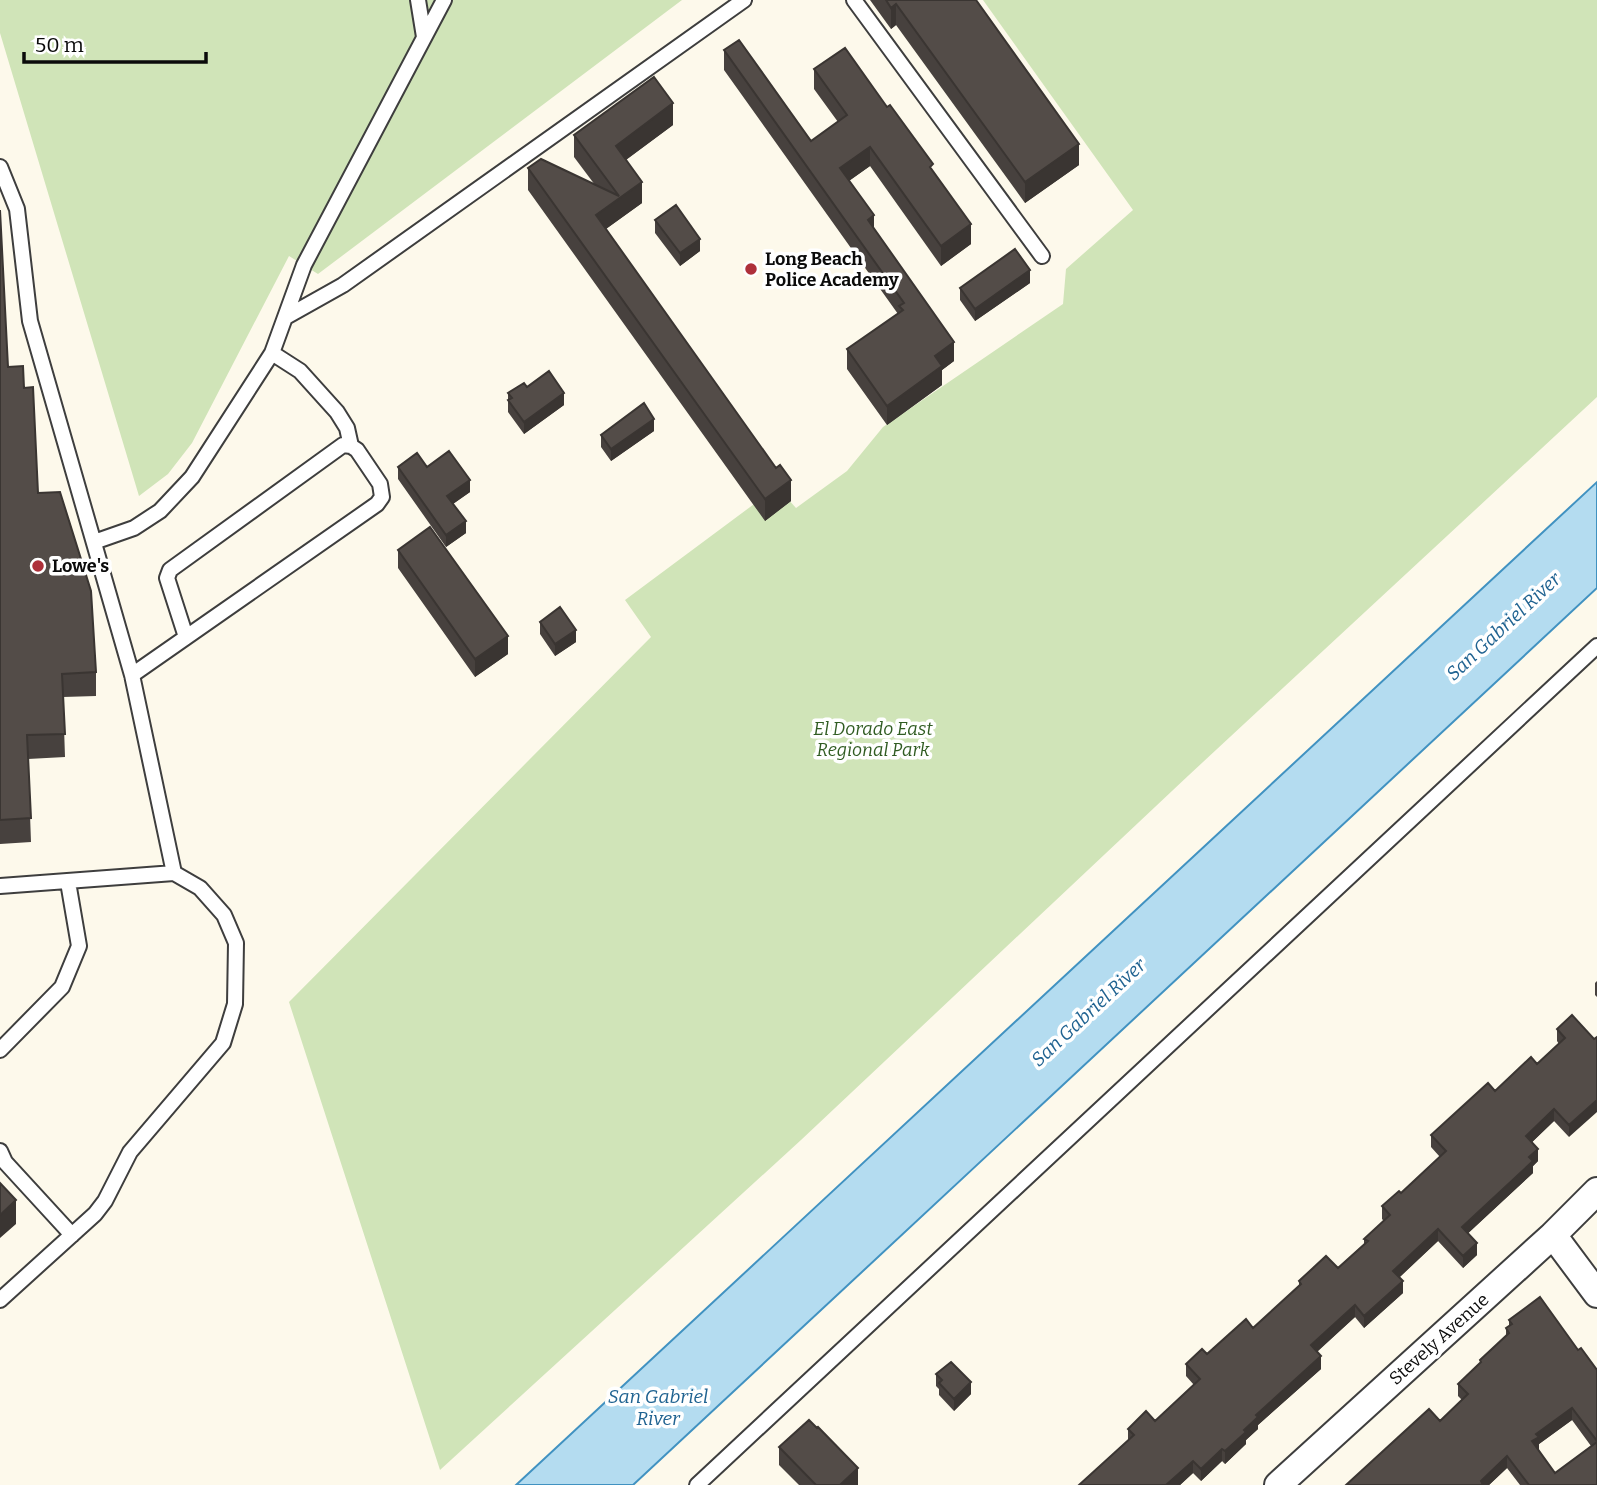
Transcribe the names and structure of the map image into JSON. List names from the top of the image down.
{
  "streets": {
    "street": ["Stevely Avenue"]
  },
  "water": ["San Gabriel River"],
  "parks": ["El Dorado East Regional Park"],
  "places": ["Long Beach Police Academy", "Lowe's"],
  "scale_bar": "50 m"
}
